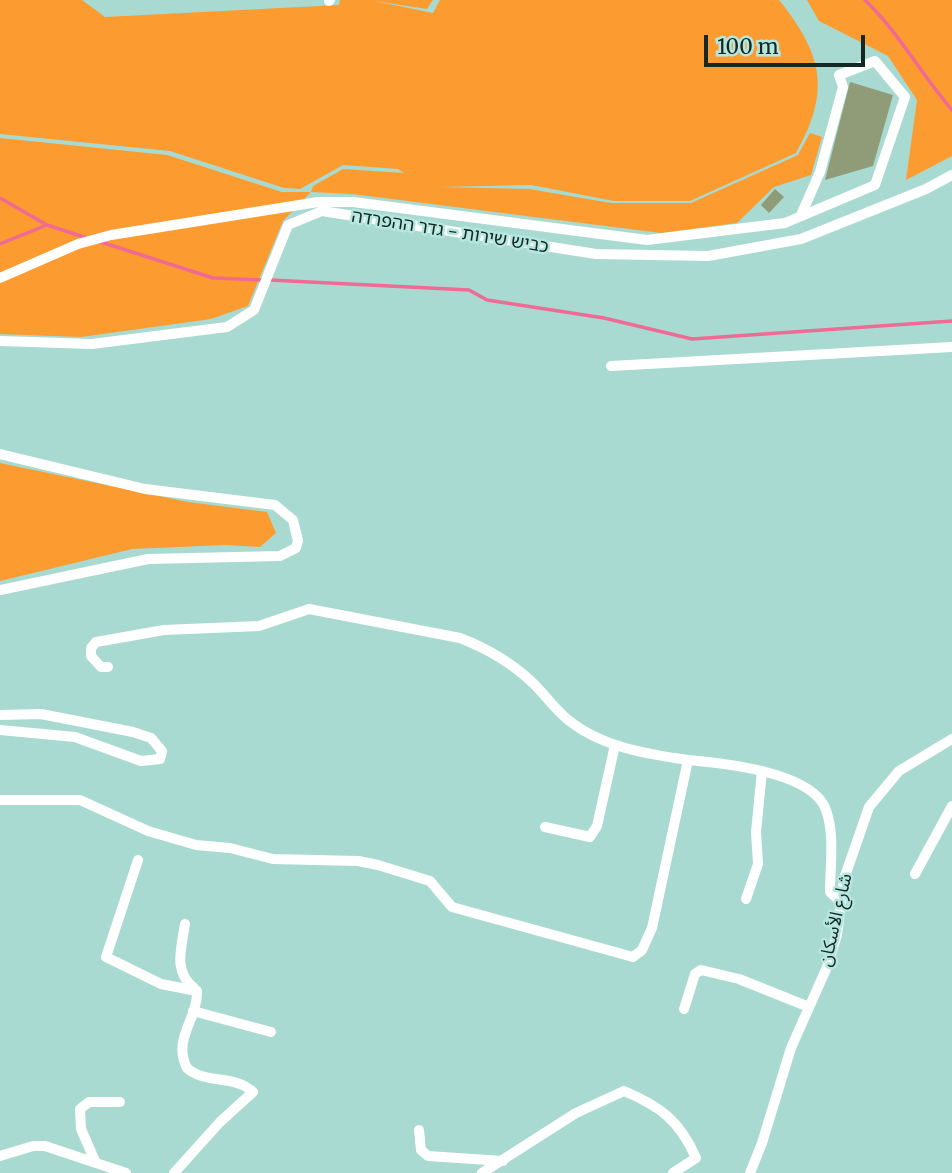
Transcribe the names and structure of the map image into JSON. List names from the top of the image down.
{
  "streets": {
    "street": ["כביש שירות - גדר ההפרדה", "شارع الأسكان"]
  },
  "scale_bar": "100 m"
}
